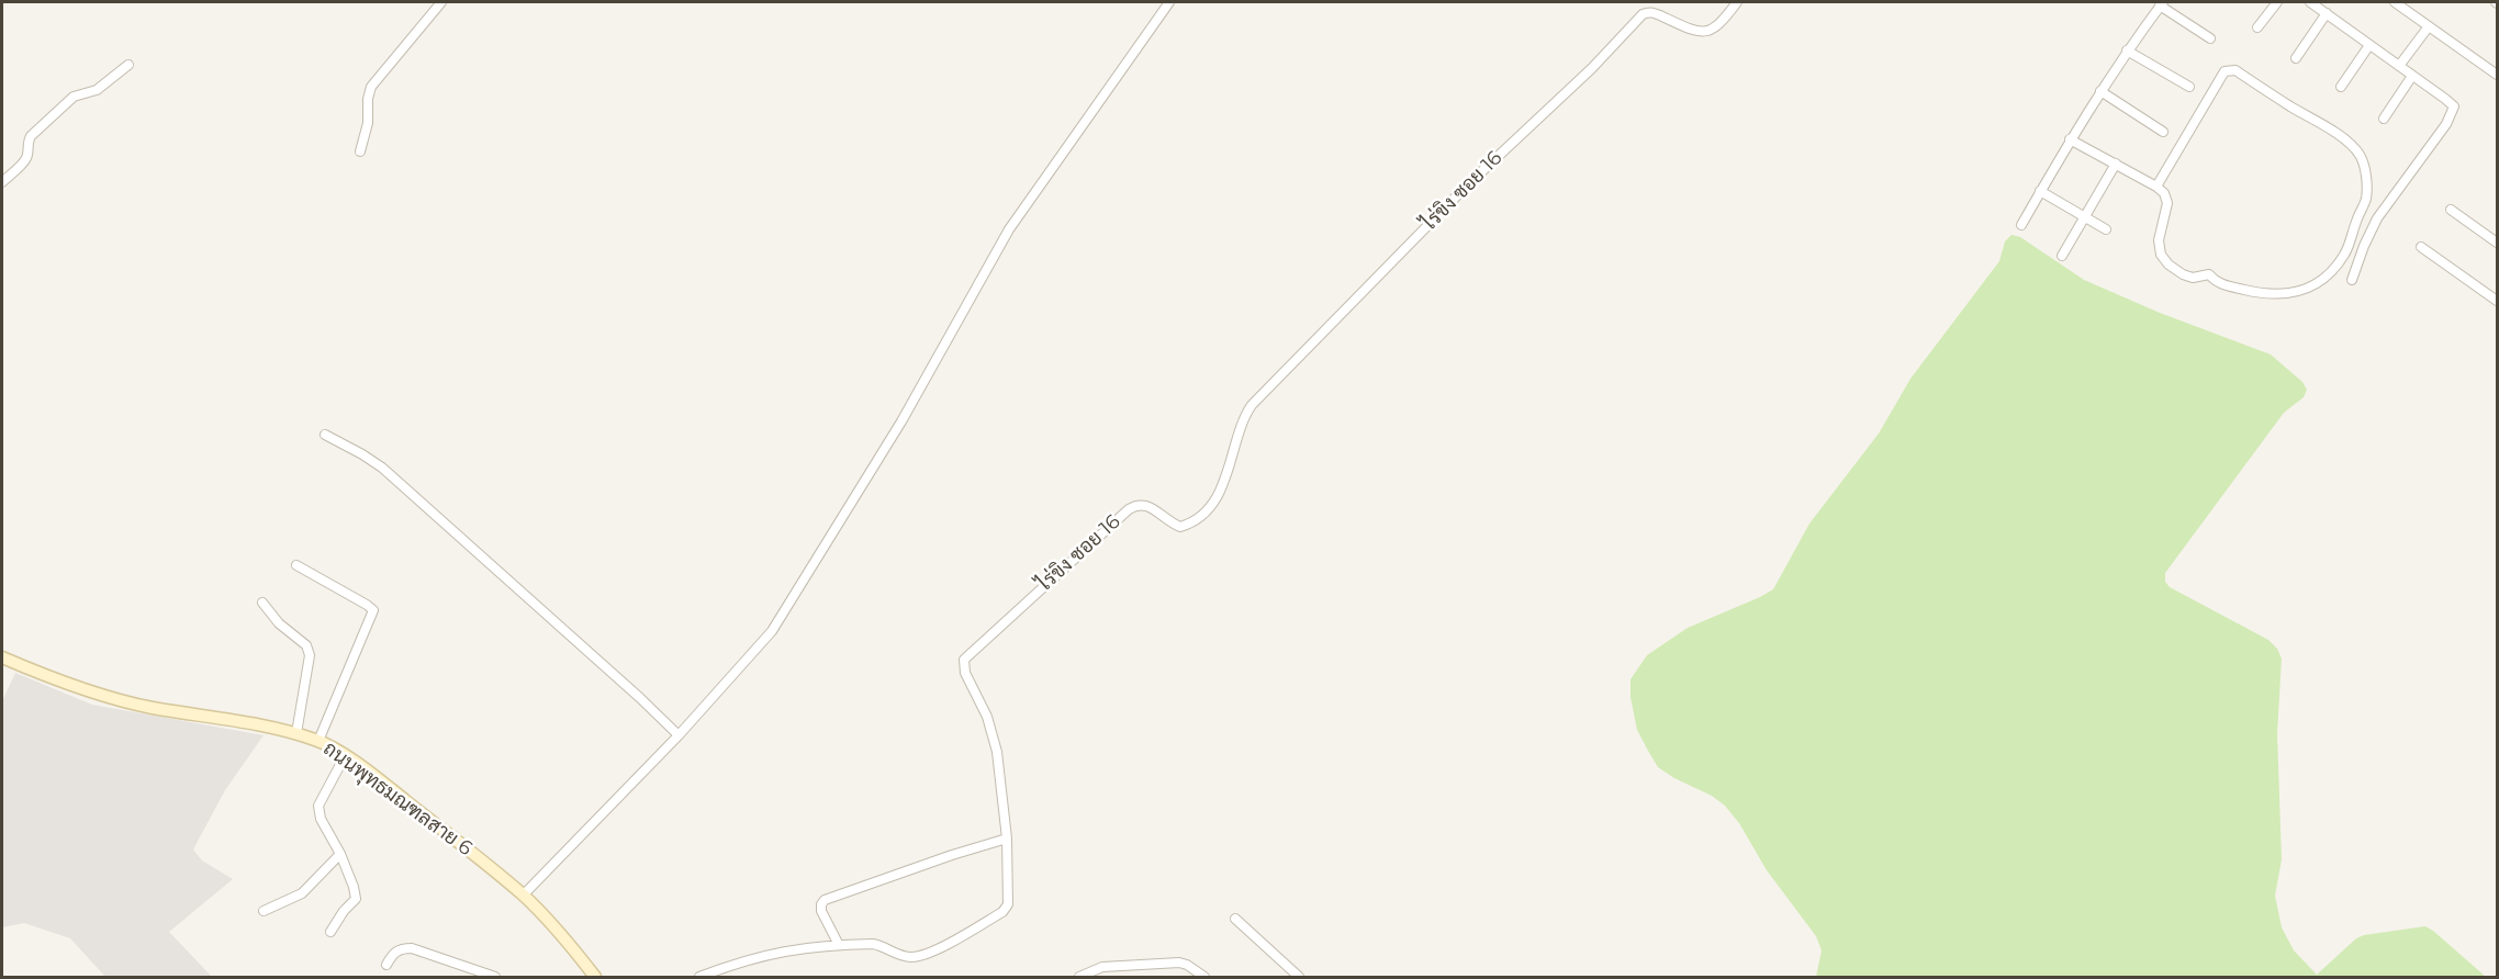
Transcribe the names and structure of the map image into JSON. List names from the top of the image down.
{
  "streets": {
    "main road": ["ถนนพุทธมณฑลสาย 6"],
    "street": ["ไร่ขิง ซอย 16"]
  }
}
